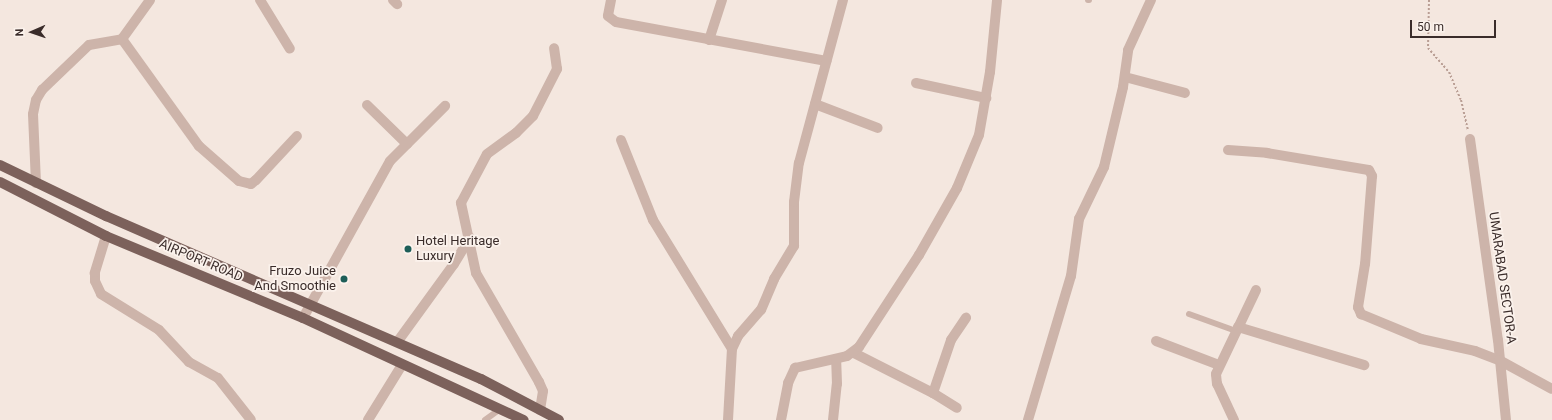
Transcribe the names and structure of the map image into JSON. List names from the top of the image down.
{
  "streets": {
    "main road": ["AIRPORT ROAD"],
    "street": ["UMARABAD SECTOR-A"]
  },
  "places": ["Hotel Heritage Luxury", "Fruzo Juice And Smoothie"],
  "scale_bar": "50 m",
  "north": "left"
}
